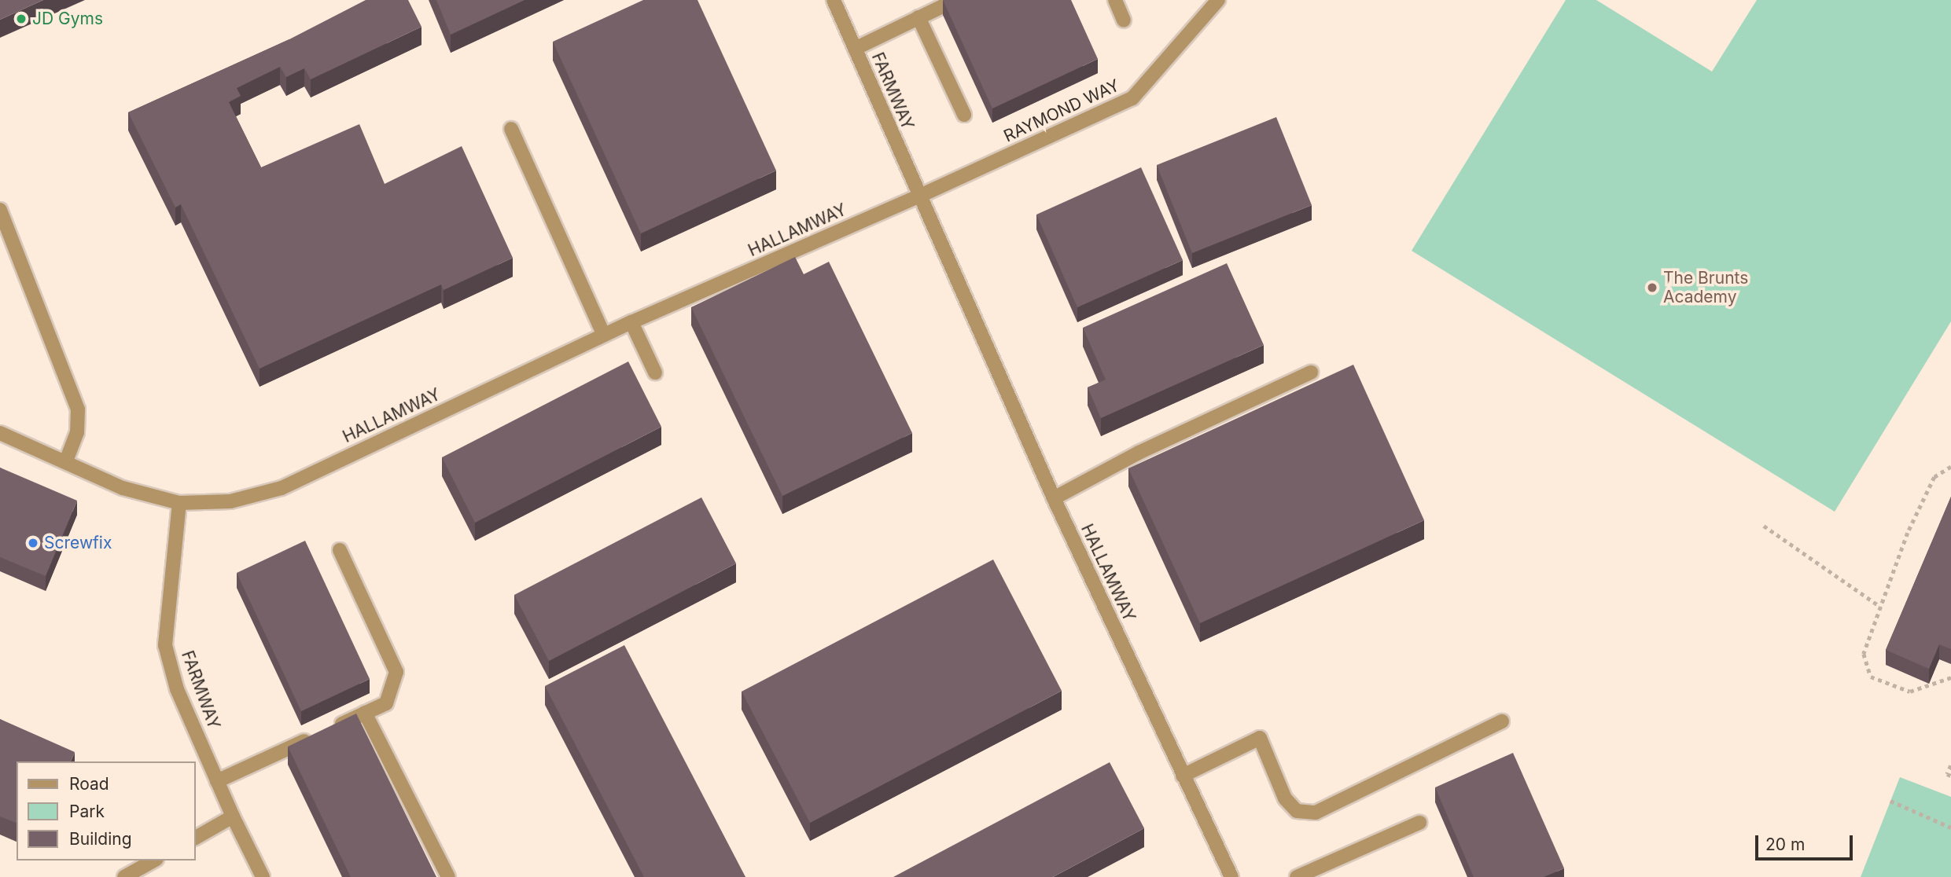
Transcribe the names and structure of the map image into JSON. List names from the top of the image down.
{
  "streets": {
    "street": ["FARMWAY", "RAYMOND WAY", "HALLAMWAY"]
  },
  "crossings": [
    ["FARMWAY", "RAYMOND WAY"],
    ["FARMWAY", "HALLAMWAY"],
    ["RAYMOND WAY", "HALLAMWAY"]
  ],
  "places": ["JD Gyms", "The Brunts Academy", "Screwfix"],
  "legend": ["Road", "Park", "Building"],
  "scale_bar": "20 m"
}
